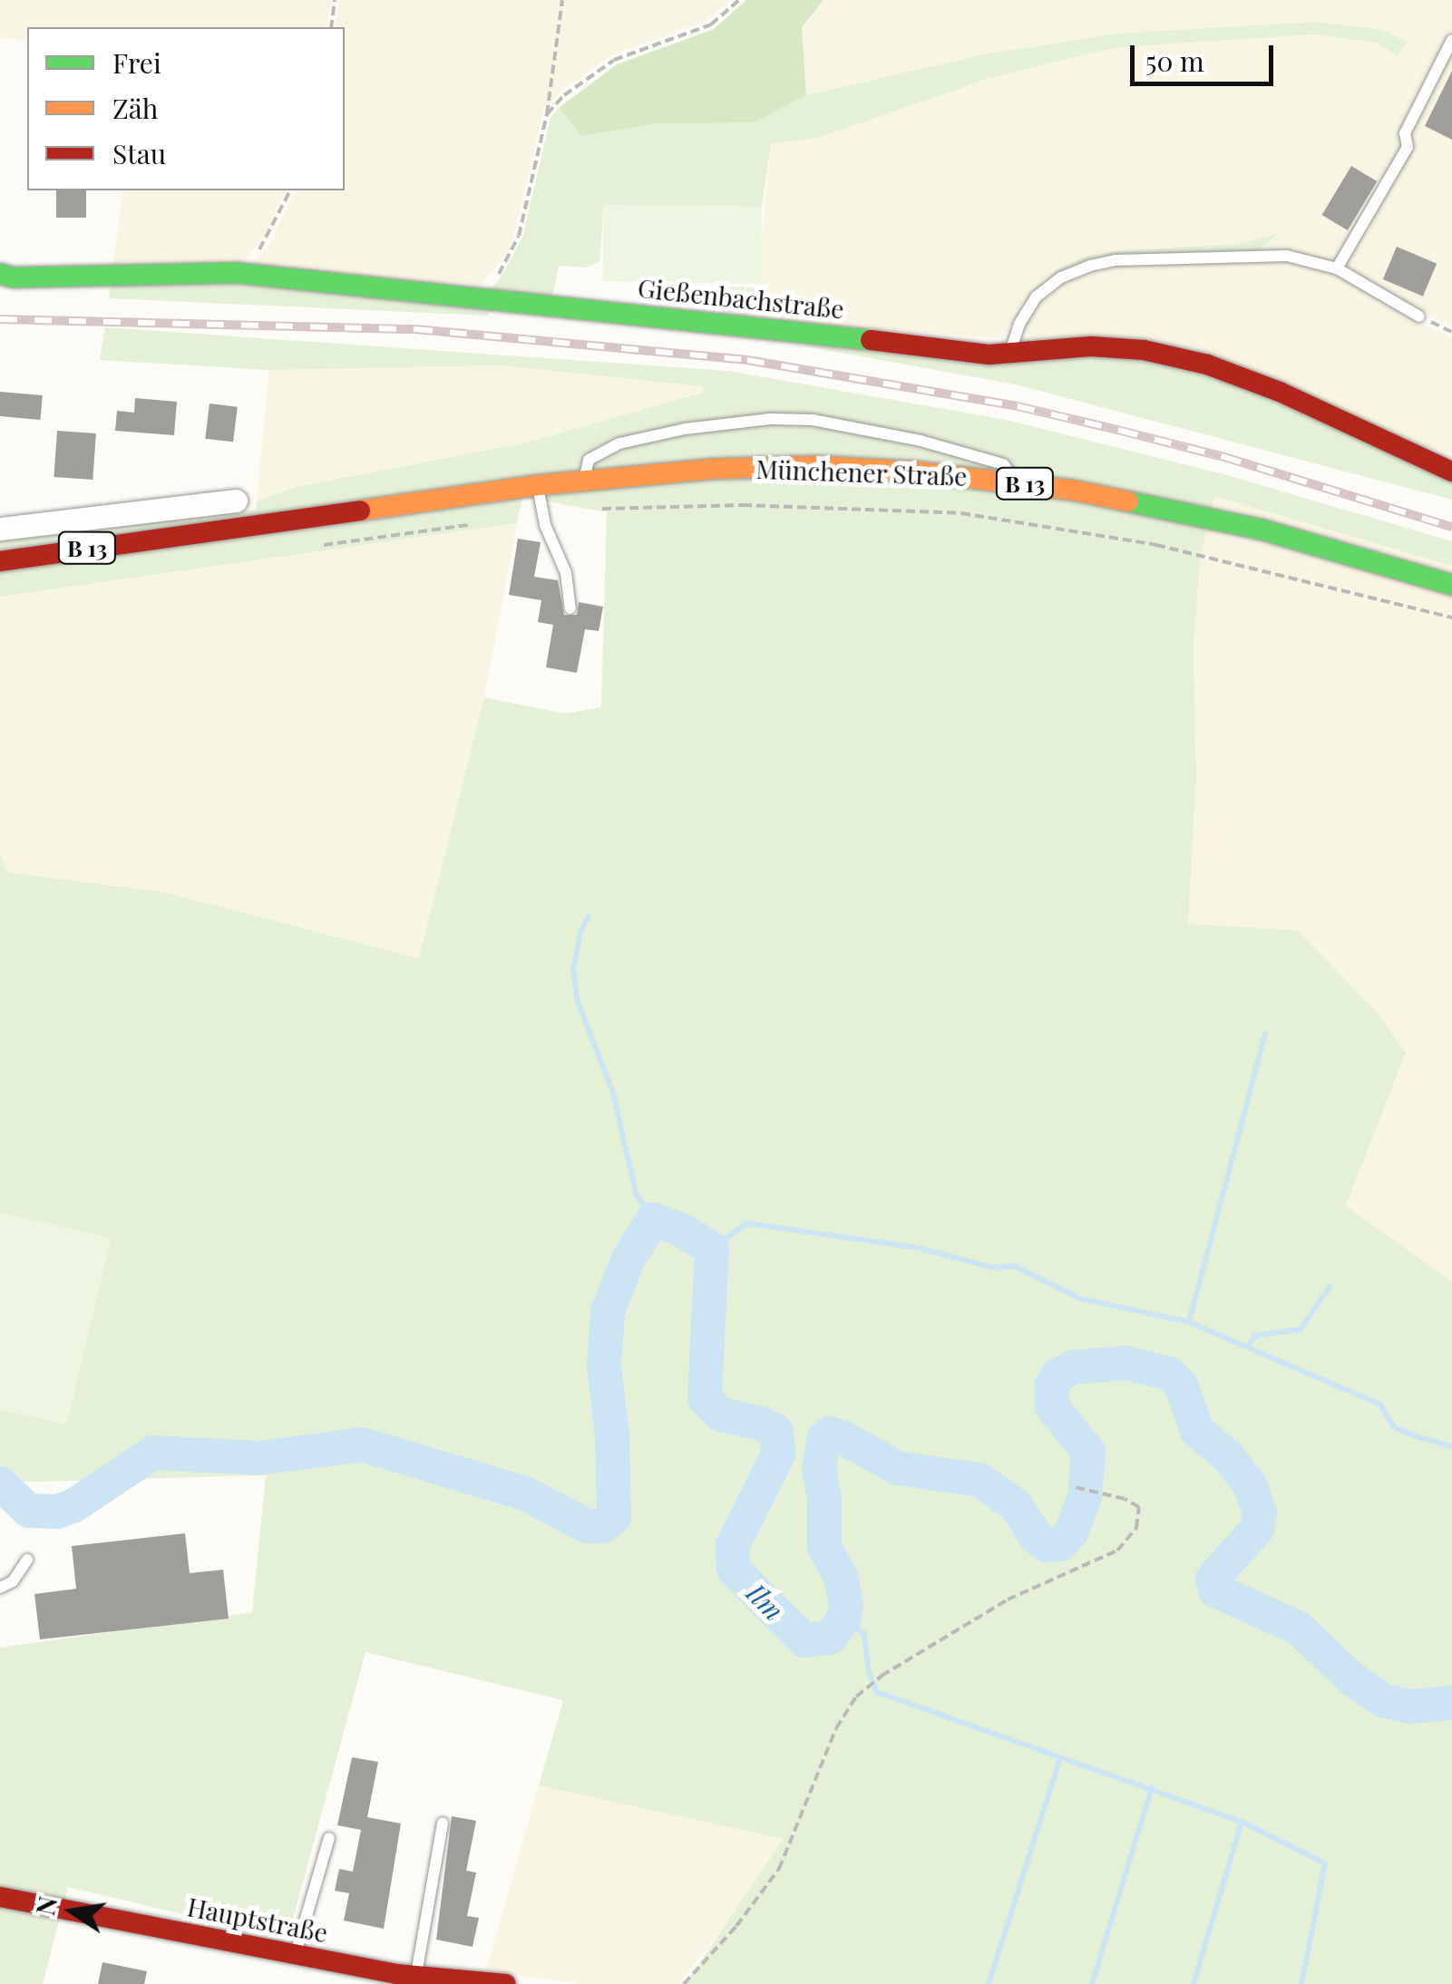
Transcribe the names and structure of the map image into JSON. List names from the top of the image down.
{
  "streets": {
    "street": [
      "Gießenbachstraße",
      "Münchener Straße",
      "B 13",
      "Hauptstraße"
    ]
  },
  "crossings": [
    ["Münchener Straße", "B 13"]
  ],
  "water": ["Ilm"],
  "legend": ["Frei", "Zäh", "Stau"],
  "scale_bar": "50 m",
  "north": "left"
}
